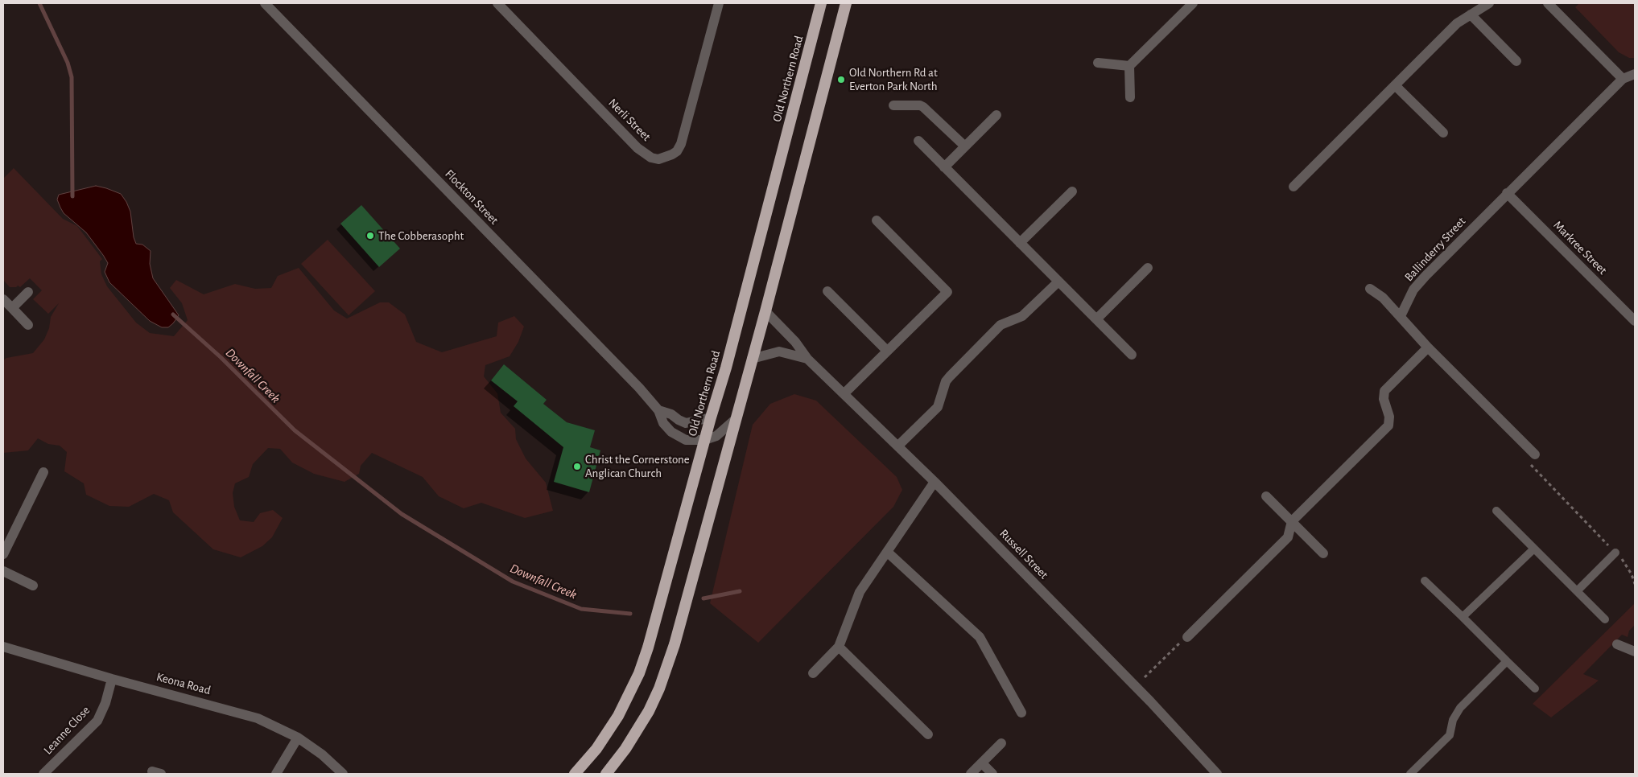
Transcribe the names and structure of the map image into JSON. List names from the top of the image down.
{
  "streets": {
    "highway": ["Old Northern Road"],
    "street": [
      "Nerli Street",
      "Flockton Street",
      "Markree Street",
      "Ballinderry Street",
      "Russell Street",
      "Keona Road",
      "Leanne Close"
    ]
  },
  "crossings": [
    ["Old Northern Road", "Flockton Street"],
    ["Markree Street", "Ballinderry Street"],
    ["Keona Road", "Leanne Close"]
  ],
  "water": ["Downfall Creek"],
  "places": ["Old Northern Rd at Everton Park North", "The Cobberasopht", "Christ the Cornerstone Anglican Church"]
}
